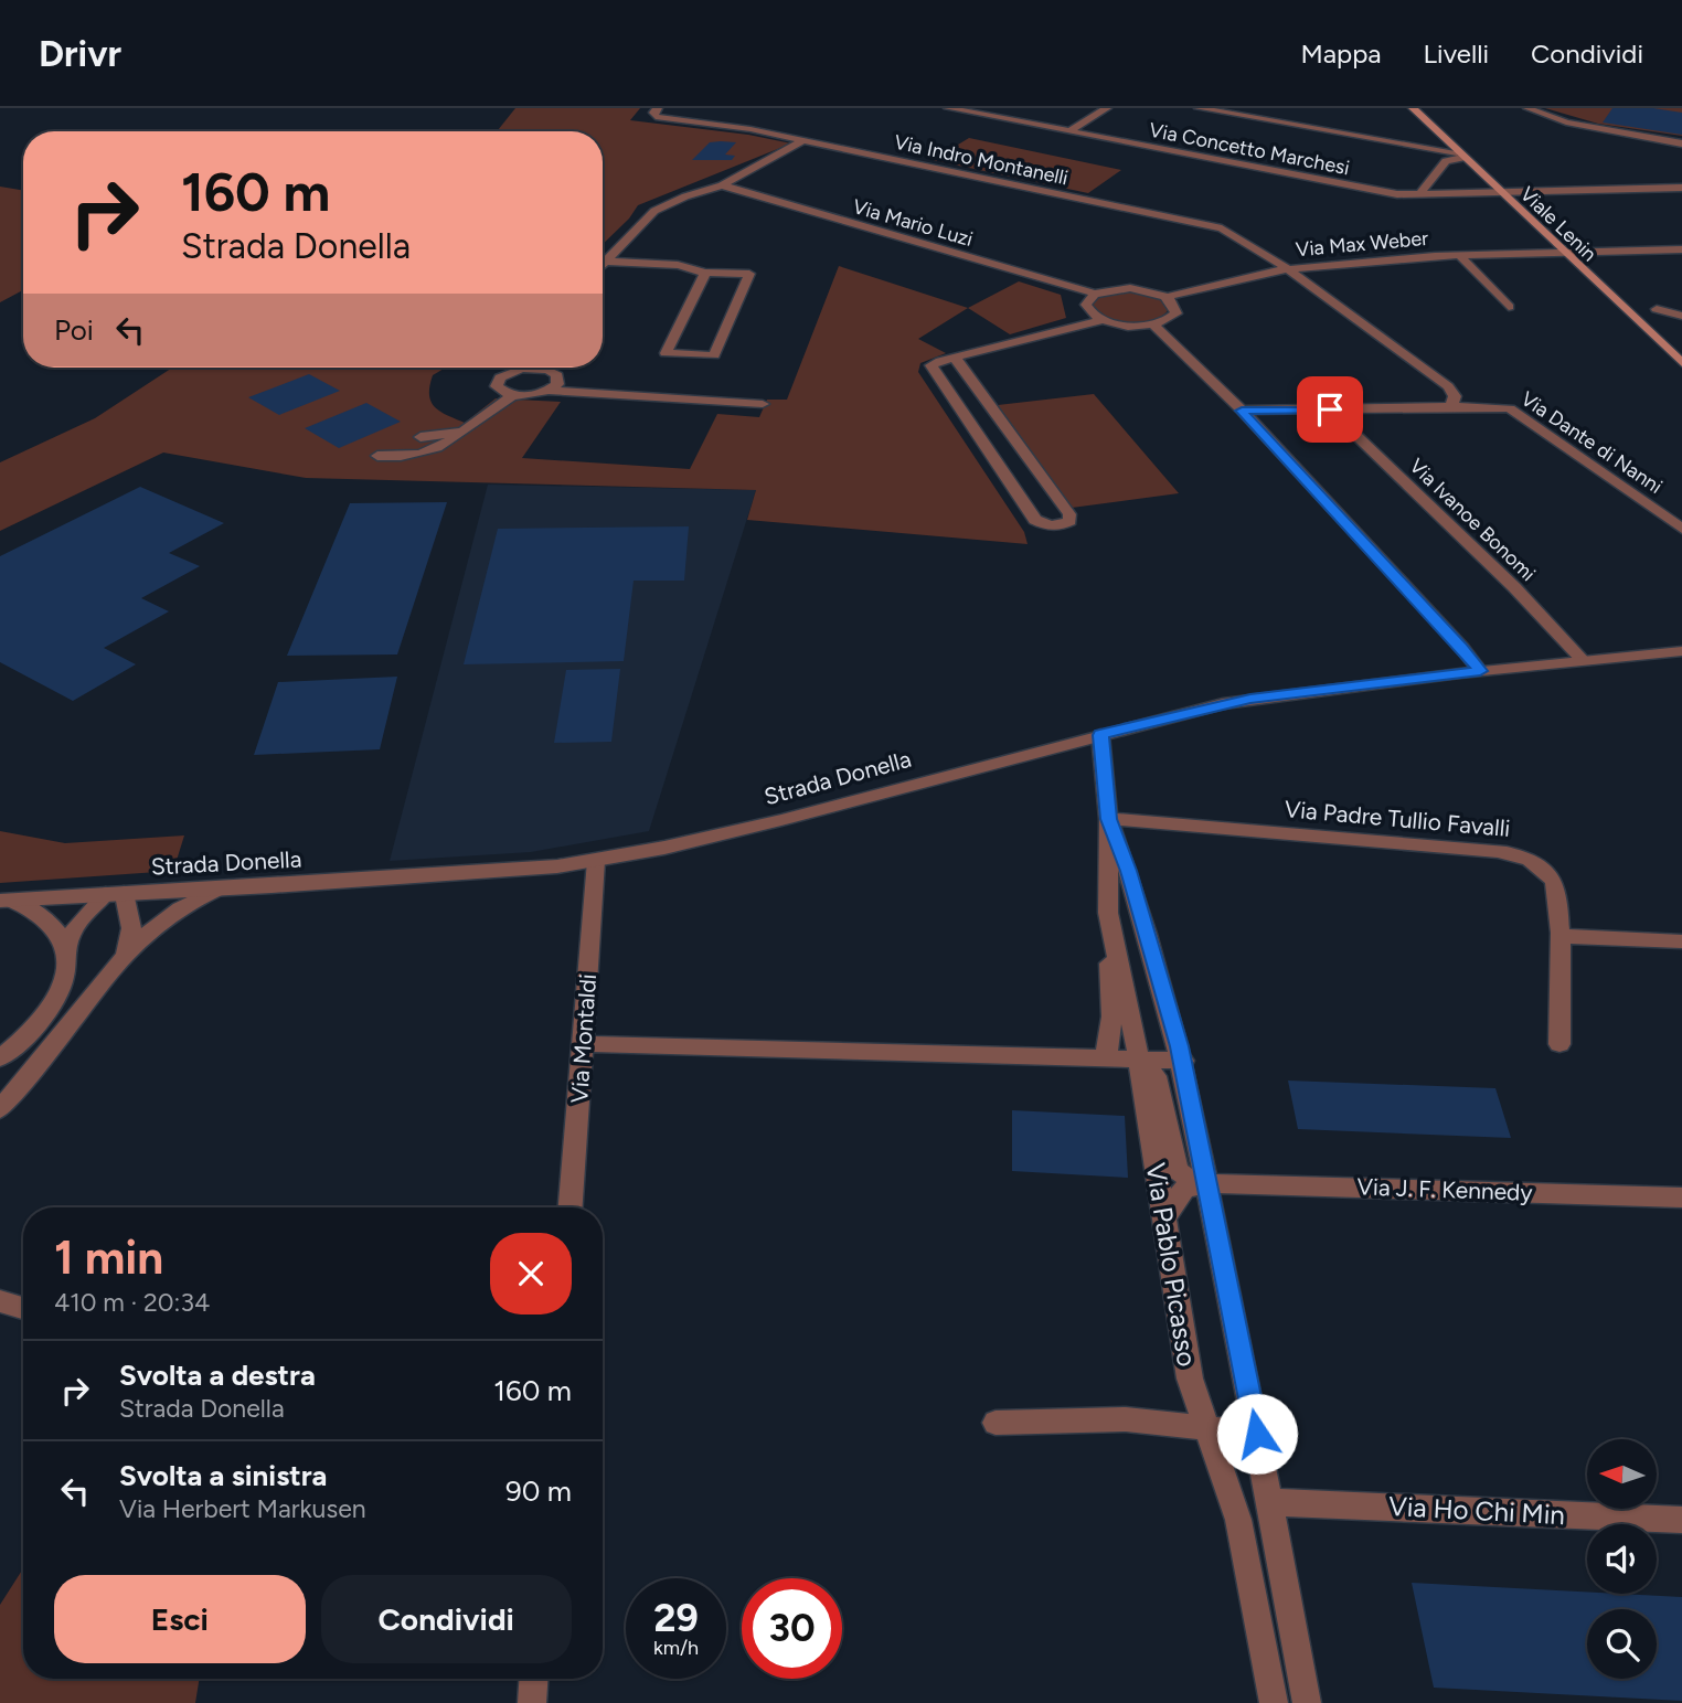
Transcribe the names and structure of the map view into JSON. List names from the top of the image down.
{
  "streets": {
    "main road": ["Viale Lenin"],
    "street": [
      "Via Concetto Marchesi",
      "Via Indro Montanelli",
      "Via Mario Luzi",
      "Via Max Weber",
      "Via Dante di Nanni",
      "Via Ivanoe Bonomi",
      "Strada Donella",
      "Via Padre Tullio Favalli",
      "Via Montaldi",
      "Via J. F. Kennedy",
      "Via Pablo Picasso",
      "Via Ho Chi Min"
    ]
  },
  "crossings": [
    ["Via Concetto Marchesi", "Viale Lenin"],
    ["Via Indro Montanelli", "Via Max Weber"],
    ["Via Indro Montanelli", "Via Dante di Nanni"],
    ["Viale Lenin", "Via Max Weber"],
    ["Via Dante di Nanni", "Via Ivanoe Bonomi"],
    ["Via Ivanoe Bonomi", "Strada Donella"],
    ["Strada Donella", "Via Montaldi"],
    ["Strada Donella", "Via Pablo Picasso"],
    ["Via Padre Tullio Favalli", "Via Pablo Picasso"],
    ["Via J. F. Kennedy", "Via Pablo Picasso"],
    ["Via Pablo Picasso", "Via Ho Chi Min"]
  ],
  "north": "left",
  "page": {
    "header": "Drivr",
    "nav": ["Mappa", "Livelli", "Condividi"],
    "turn": ["160 m", "Strada Donella"],
    "then": "Poi",
    "heading": ["1 min", "410 m · 20:34"],
    "list": [
      {
        "name": "Svolta a destra",
        "note": "Strada Donella",
        "value": "160 m"
      },
      {
        "name": "Svolta a sinistra",
        "note": "Via Herbert Markusen",
        "value": "90 m"
      }
    ],
    "buttons": ["Esci", "Condividi"],
    "speed": "29 km/h",
    "limit": "30"
  }
}
